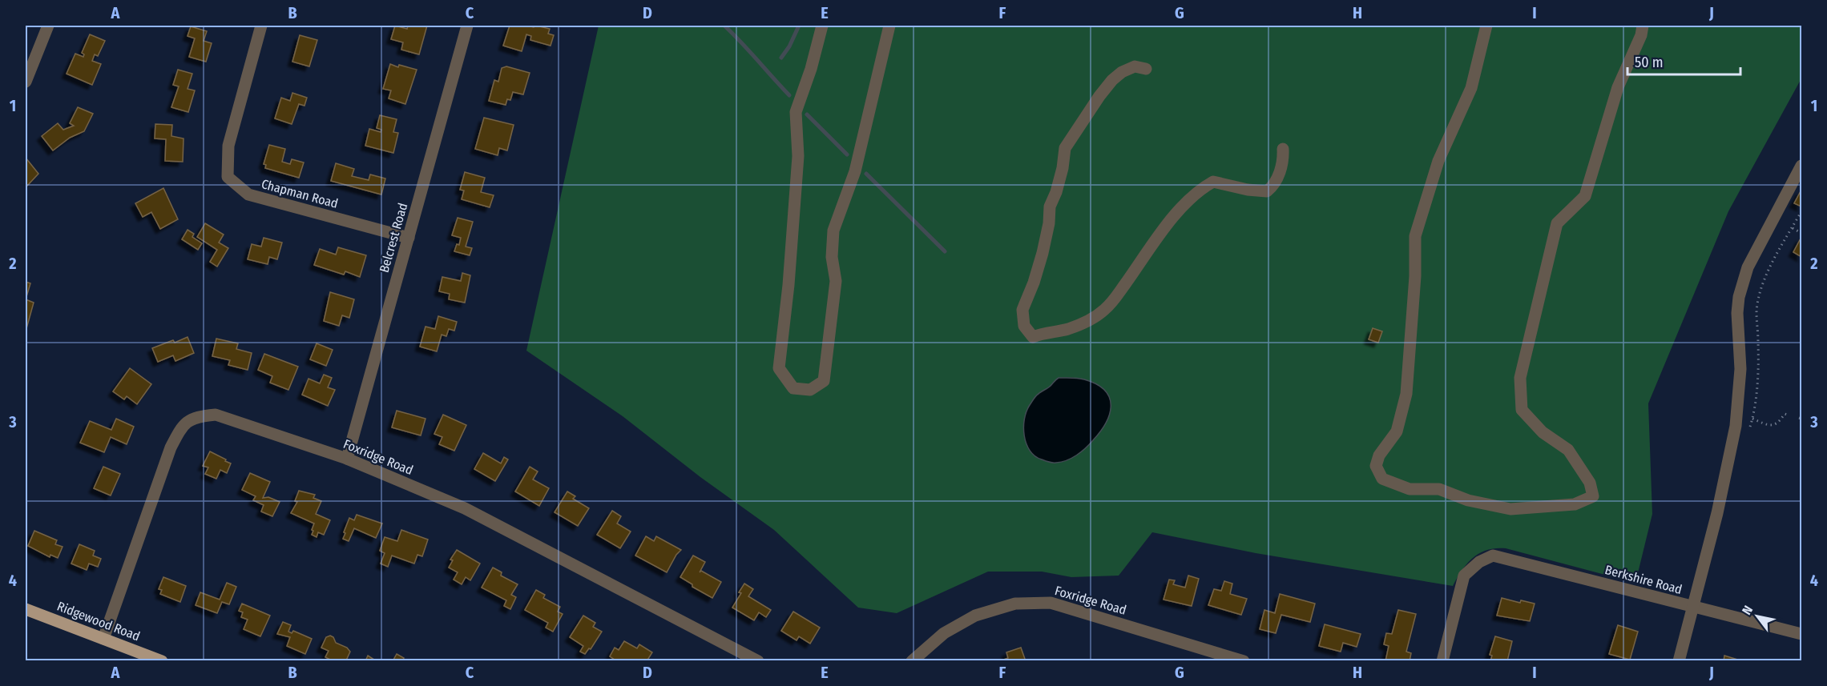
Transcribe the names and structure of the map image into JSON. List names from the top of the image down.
{
  "streets": {
    "main road": ["Ridgewood Road"],
    "street": [
      "Chapman Road",
      "Belcrest Road",
      "Foxridge Road",
      "Berkshire Road"
    ]
  },
  "crossings": [
    ["Chapman Road", "Belcrest Road"],
    ["Belcrest Road", "Foxridge Road"],
    ["Foxridge Road", "Ridgewood Road"]
  ],
  "scale_bar": "50 m",
  "north": "top left",
  "grid": {
    "columns": [
      "A",
      "B",
      "C",
      "D",
      "E",
      "F",
      "G",
      "H",
      "I",
      "J"
    ],
    "rows": [
      "1",
      "2",
      "3",
      "4"
    ]
  }
}
